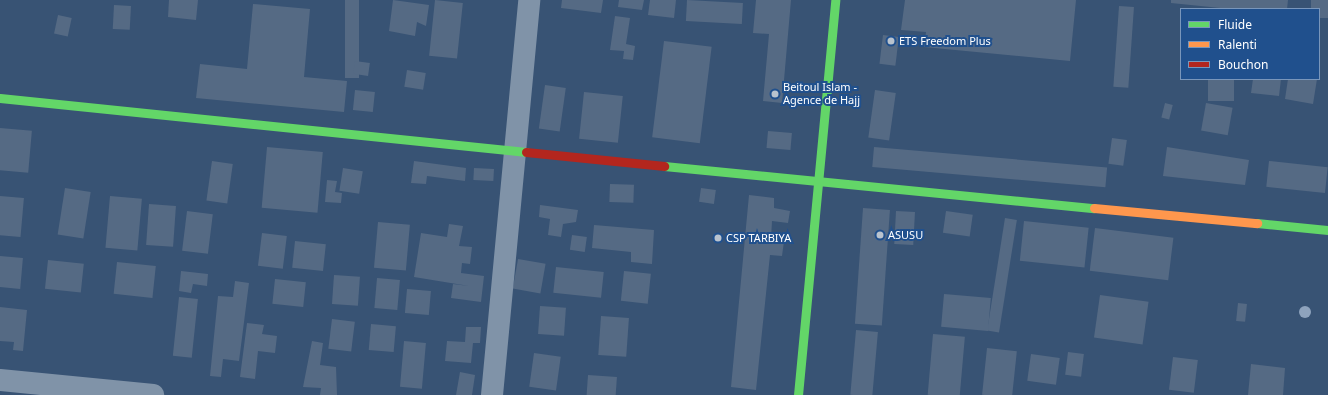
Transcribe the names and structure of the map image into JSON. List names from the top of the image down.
{
  "places": [
    "ETS Freedom Plus",
    "Beitoul Islam - Agence de Hajj",
    "ASUSU",
    "CSP TARBIYA"
  ],
  "legend": ["Fluide", "Ralenti", "Bouchon"]
}
